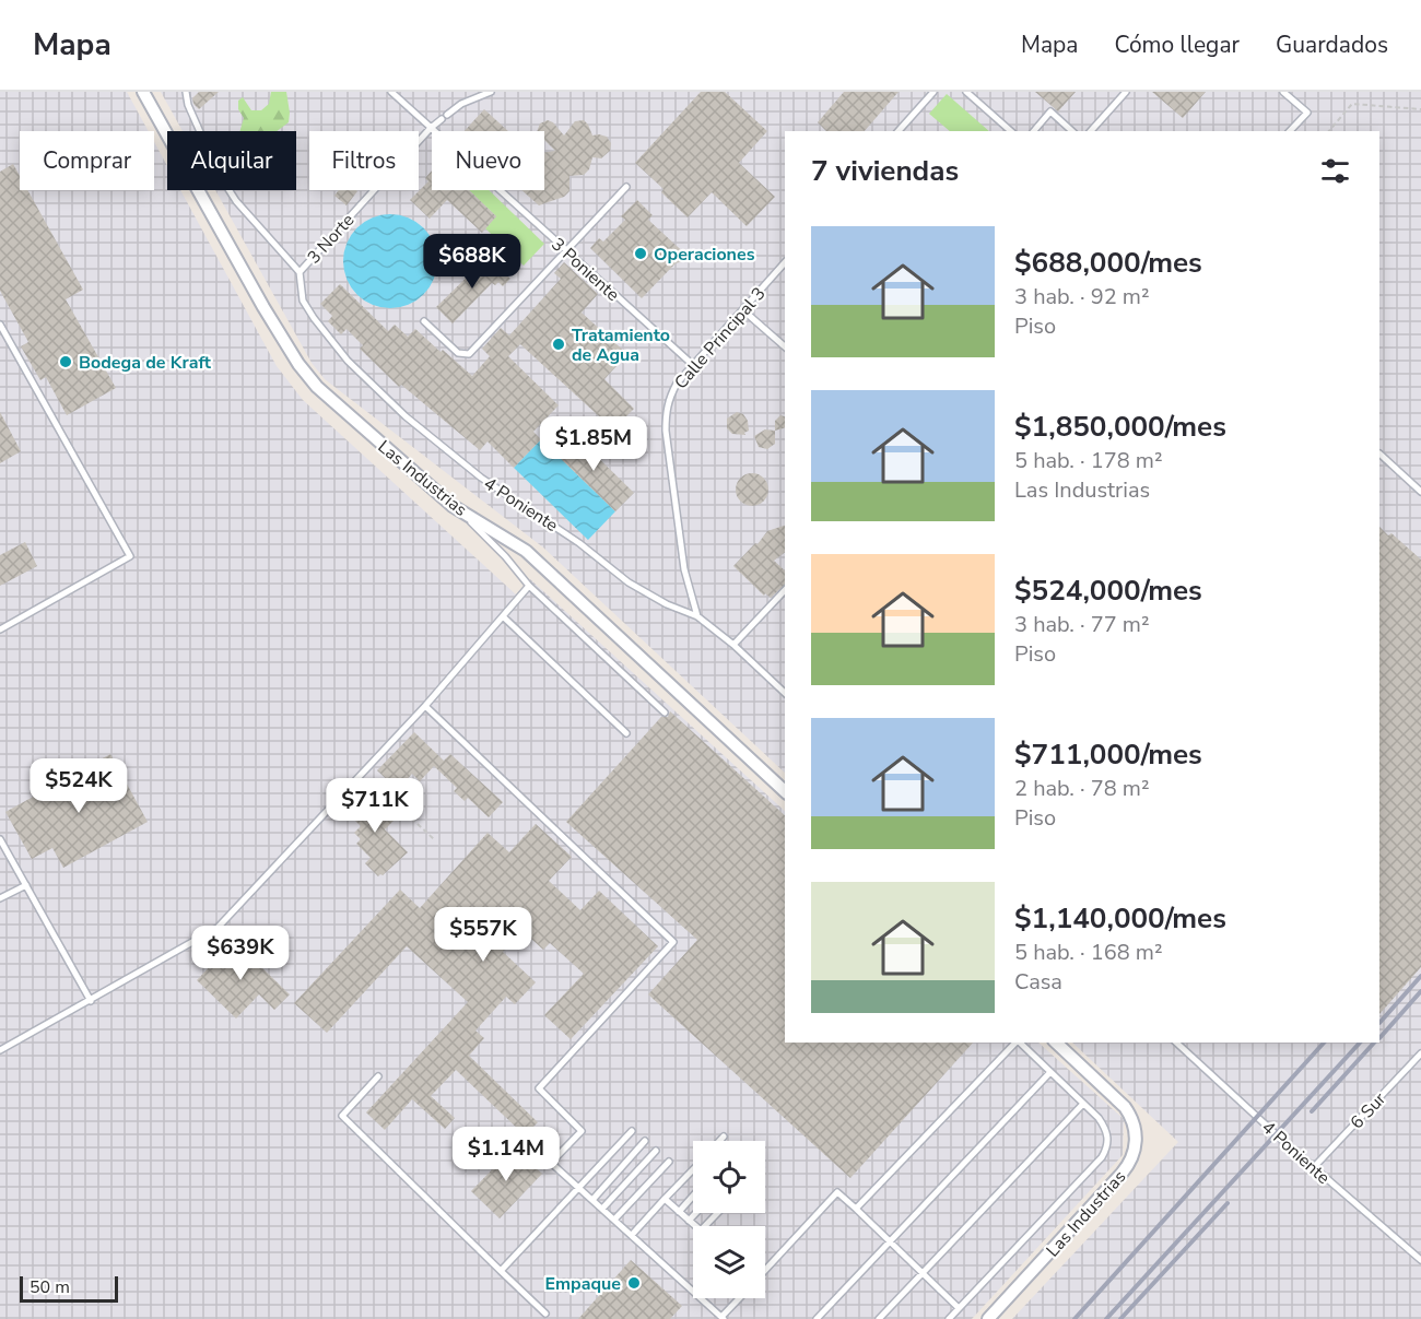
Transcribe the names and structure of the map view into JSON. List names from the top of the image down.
{
  "streets": {
    "street": ["Las Industrias"],
    "lane": [
      "3 Norte",
      "3 Poniente",
      "Calle Principal 3",
      "4 Poniente",
      "6 Sur"
    ]
  },
  "crossings": [
    ["3 Norte", "3 Poniente"],
    ["3 Norte", "4 Poniente"],
    ["3 Poniente", "Calle Principal 3"],
    ["Calle Principal 3", "4 Poniente"],
    ["4 Poniente", "6 Sur"]
  ],
  "places": [
    "Operaciones",
    "Tratamiento de Agua",
    "Bodega de Kraft",
    "Empaque"
  ],
  "scale_bar": "50 m",
  "page": {
    "header": "Mapa",
    "nav": ["Mapa", "Cómo llegar", "Guardados"],
    "chip": [
      "Comprar",
      "Alquilar",
      "Filtros",
      "Nuevo"
    ],
    "heading": "7 viviendas",
    "list": [
      {
        "name": "$688,000/mes",
        "note": "3 hab. · 92 m² · Piso"
      },
      {
        "name": "$1,850,000/mes",
        "note": "5 hab. · 178 m² · Las Industrias"
      },
      {
        "name": "$524,000/mes",
        "note": "3 hab. · 77 m² · Piso"
      },
      {
        "name": "$711,000/mes",
        "note": "2 hab. · 78 m² · Piso"
      },
      {
        "name": "$1,140,000/mes",
        "note": "5 hab. · 168 m² · Casa"
      }
    ],
    "price": [
      "$688K",
      "$1.85M",
      "$524K",
      "$711K",
      "$557K",
      "$639K",
      "$1.14M"
    ],
    "scale": "50 m"
  }
}
